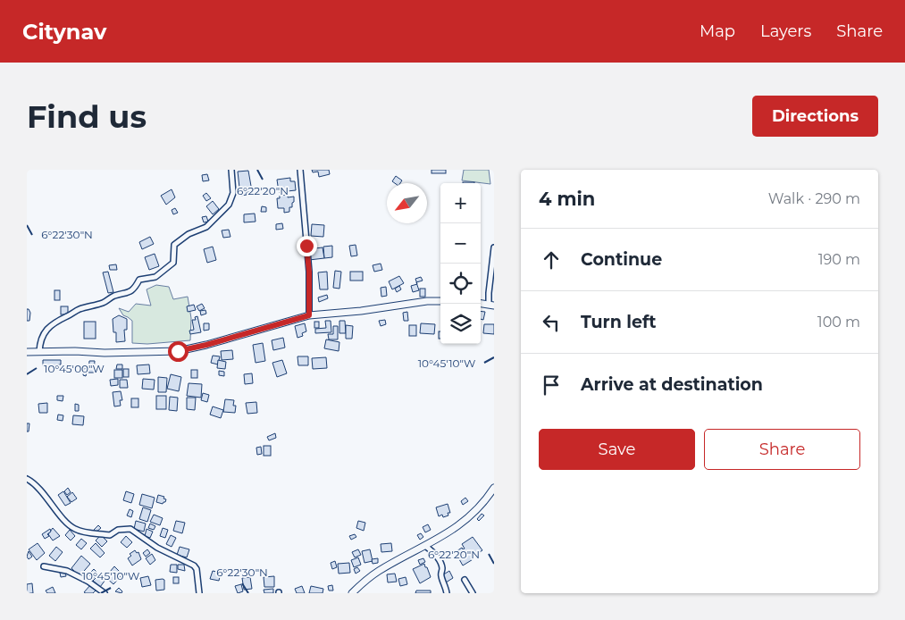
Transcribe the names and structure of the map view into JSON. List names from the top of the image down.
{
  "north": "bottom left",
  "page": {
    "header": "Citynav",
    "nav": ["Map", "Layers", "Share"],
    "buttons": [
      "Directions",
      ["Save", "Share"]
    ],
    "title": "Find us",
    "heading": ["4 min", "Walk · 290 m"],
    "map_buttons": ["+", "−"],
    "list": [
      ["Continue", "190 m"],
      ["Turn left", "100 m"],
      "Arrive at destination"
    ]
  },
  "coordinates": [
    "6°22'20\"N",
    "6°22'30\"N",
    "10°45'10\"W",
    "10°45'00\"W"
  ]
}
